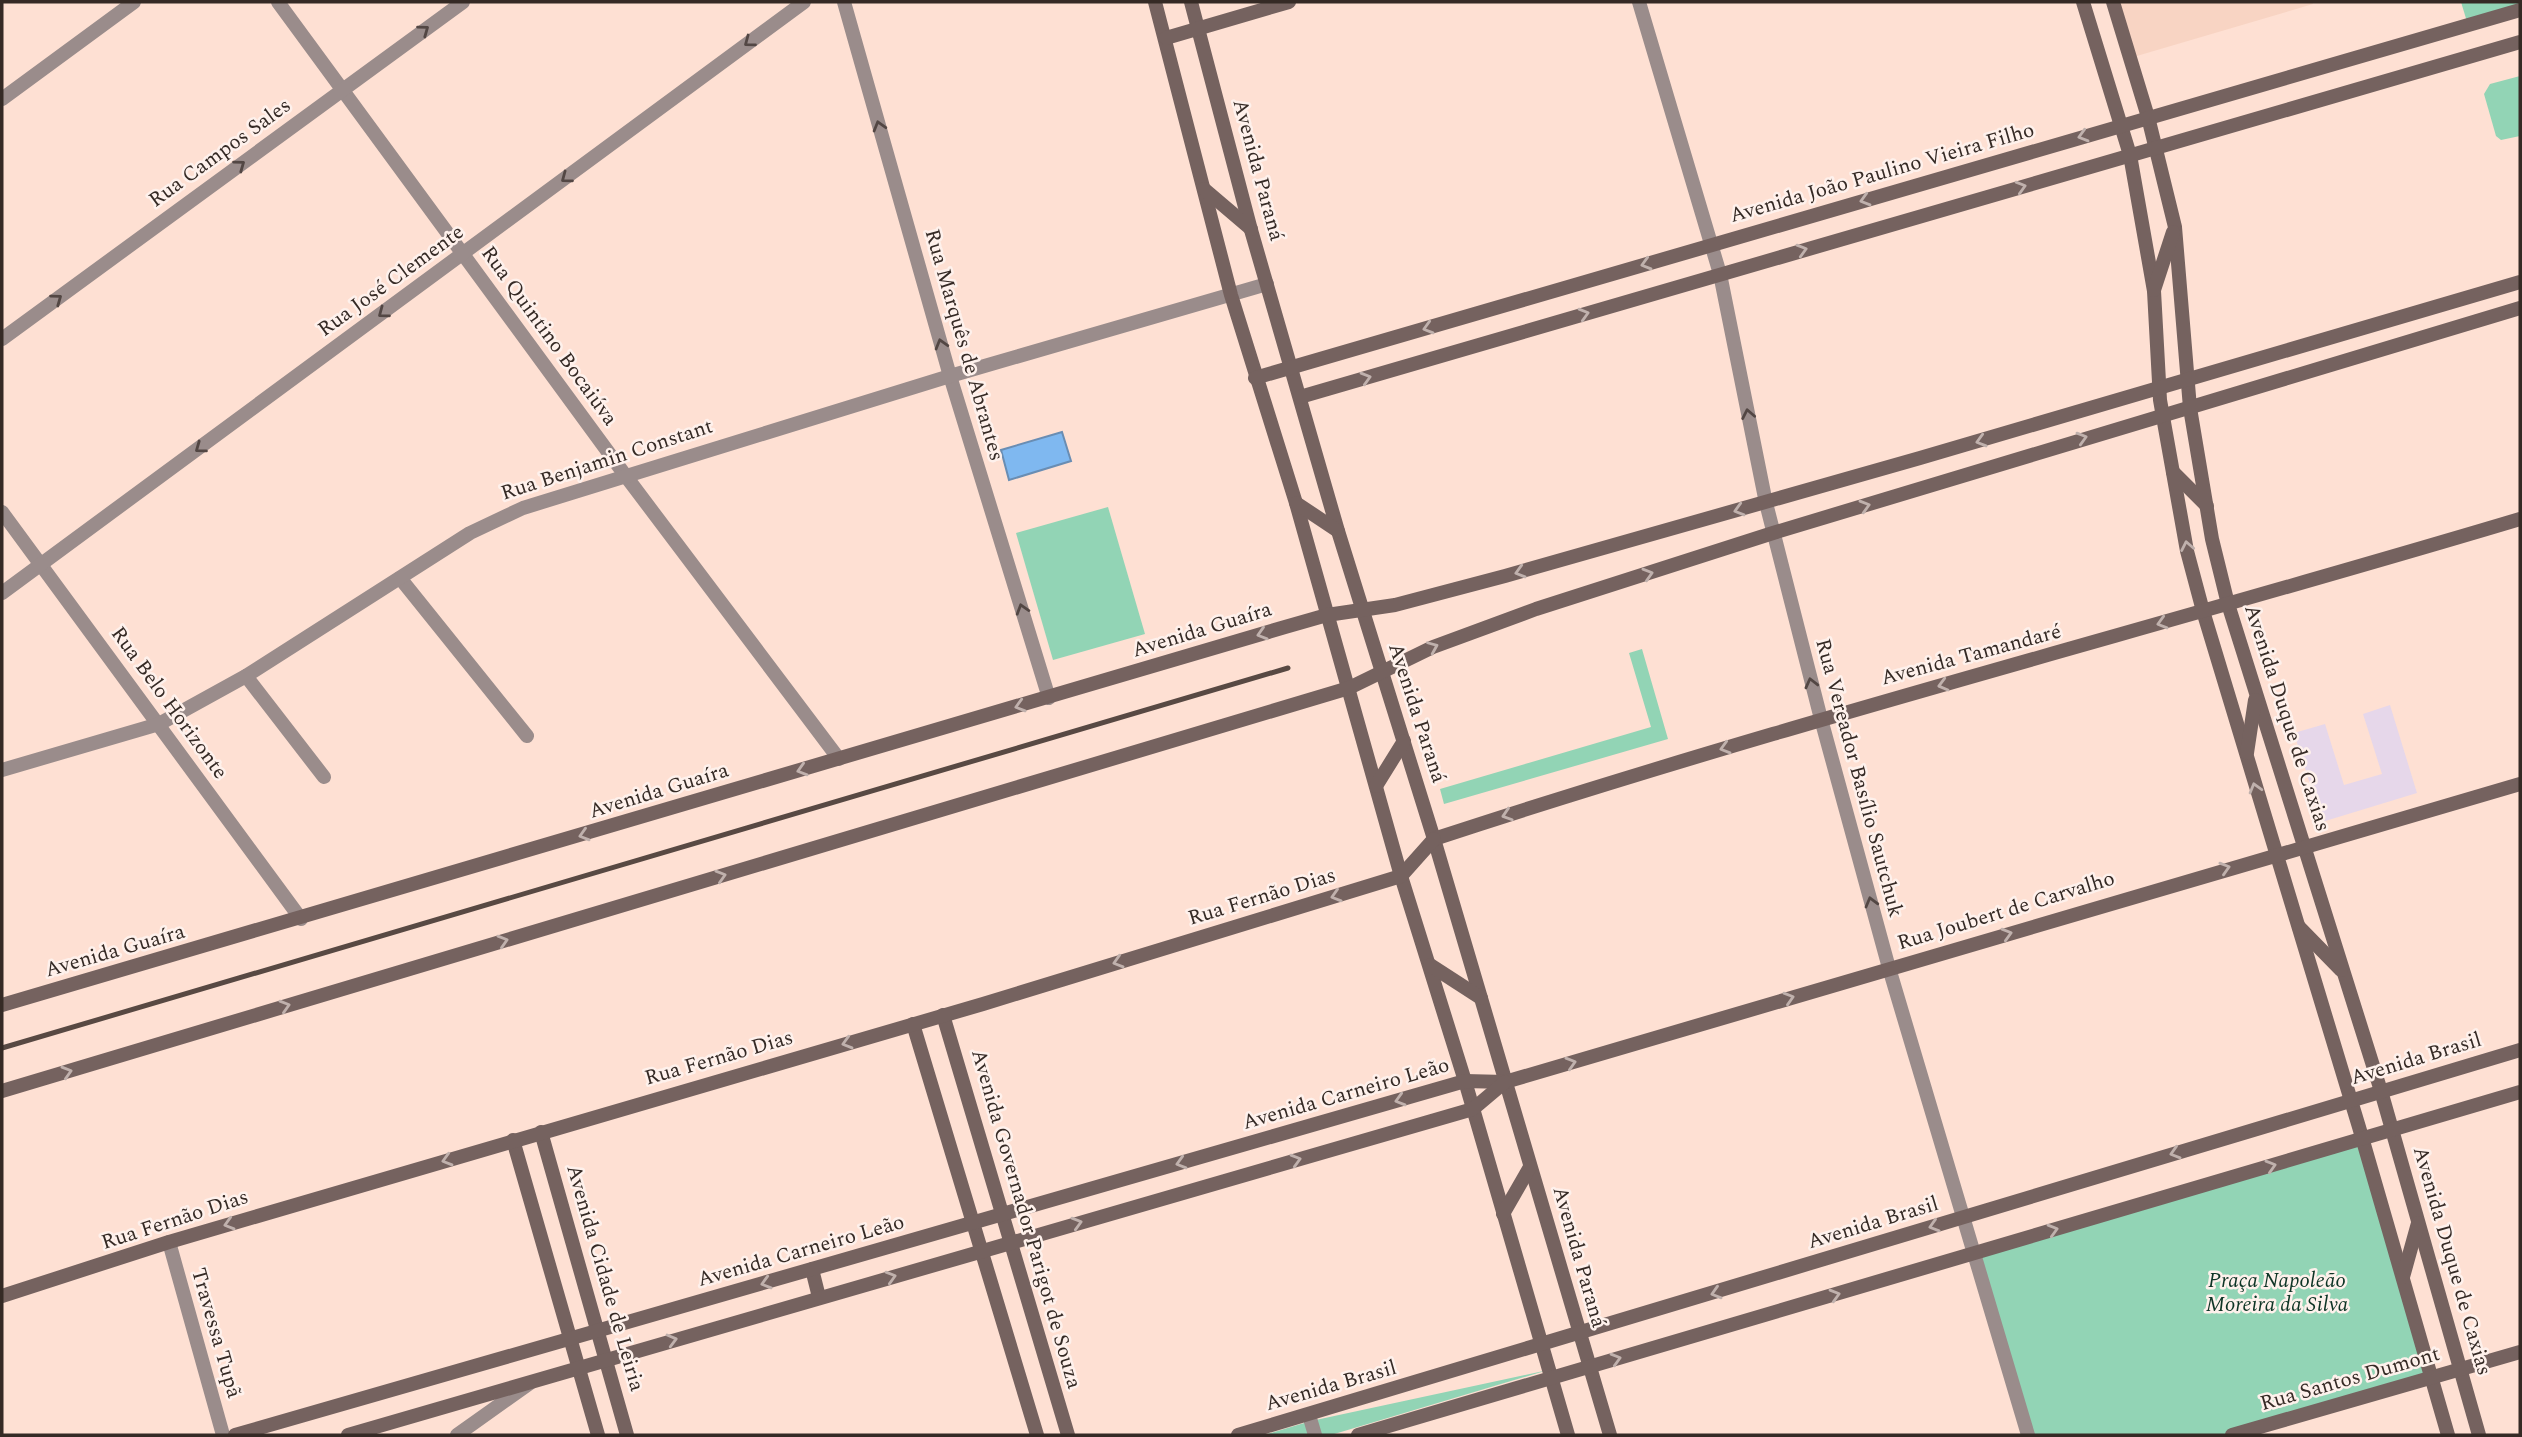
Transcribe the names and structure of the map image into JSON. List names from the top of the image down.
{
  "streets": {
    "main road": [
      "Avenida Paraná",
      "Avenida João Paulino Vieira Filho",
      "Avenida Guaíra",
      "Avenida Tamandaré",
      "Avenida Duque de Caxias",
      "Rua Fernão Dias",
      "Rua Joubert de Carvalho",
      "Avenida Brasil",
      "Avenida Carneiro Leão",
      "Avenida Governador Parigot de Souza",
      "Avenida Cidade de Leiria",
      "Rua Santos Dumont"
    ],
    "street": [
      "Rua Campos Sales",
      "Rua José Clemente",
      "Rua Quintino Bocaiúva",
      "Rua Marquês de Abrantes",
      "Rua Benjamin Constant",
      "Rua Belo Horizonte",
      "Rua Vereador Basílio Sautchuk",
      "Travessa Tupã"
    ]
  },
  "crossings": [
    ["Rua Campos Sales", "Rua Quintino Bocaiúva"],
    ["Avenida Paraná", "Avenida João Paulino Vieira Filho"],
    ["Avenida Paraná", "Rua Benjamin Constant"],
    ["Avenida Paraná", "Avenida Guaíra"],
    ["Avenida Paraná", "Avenida Tamandaré"],
    ["Avenida Paraná", "Rua Joubert de Carvalho"],
    ["Avenida Paraná", "Avenida Brasil"],
    ["Avenida Paraná", "Avenida Carneiro Leão"],
    ["Avenida João Paulino Vieira Filho", "Avenida Duque de Caxias"],
    ["Avenida João Paulino Vieira Filho", "Rua Vereador Basílio Sautchuk"],
    ["Rua José Clemente", "Rua Quintino Bocaiúva"],
    ["Rua José Clemente", "Rua Belo Horizonte"],
    ["Rua Quintino Bocaiúva", "Rua Benjamin Constant"],
    ["Rua Quintino Bocaiúva", "Avenida Guaíra"],
    ["Rua Marquês de Abrantes", "Rua Benjamin Constant"],
    ["Rua Marquês de Abrantes", "Avenida Guaíra"],
    ["Rua Benjamin Constant", "Rua Belo Horizonte"],
    ["Avenida Guaíra", "Rua Belo Horizonte"],
    ["Avenida Guaíra", "Avenida Duque de Caxias"],
    ["Avenida Guaíra", "Rua Vereador Basílio Sautchuk"],
    ["Avenida Tamandaré", "Avenida Duque de Caxias"],
    ["Avenida Tamandaré", "Rua Vereador Basílio Sautchuk"],
    ["Avenida Duque de Caxias", "Rua Joubert de Carvalho"],
    ["Avenida Duque de Caxias", "Avenida Brasil"],
    ["Avenida Duque de Caxias", "Rua Santos Dumont"],
    ["Rua Vereador Basílio Sautchuk", "Rua Joubert de Carvalho"],
    ["Rua Vereador Basílio Sautchuk", "Avenida Brasil"],
    ["Rua Fernão Dias", "Avenida Governador Parigot de Souza"],
    ["Rua Fernão Dias", "Avenida Cidade de Leiria"],
    ["Rua Fernão Dias", "Travessa Tupã"],
    ["Rua Joubert de Carvalho", "Avenida Carneiro Leão"],
    ["Avenida Carneiro Leão", "Avenida Governador Parigot de Souza"],
    ["Avenida Carneiro Leão", "Avenida Cidade de Leiria"]
  ],
  "one_way": [
    "Rua Campos Sales",
    "Rua José Clemente",
    "Rua Marquês de Abrantes",
    "Avenida Tamandaré",
    "Rua Vereador Basílio Sautchuk",
    "Rua Fernão Dias",
    "Rua Joubert de Carvalho"
  ],
  "parks": ["Praça Napoleão Moreira da Silva"]
}
